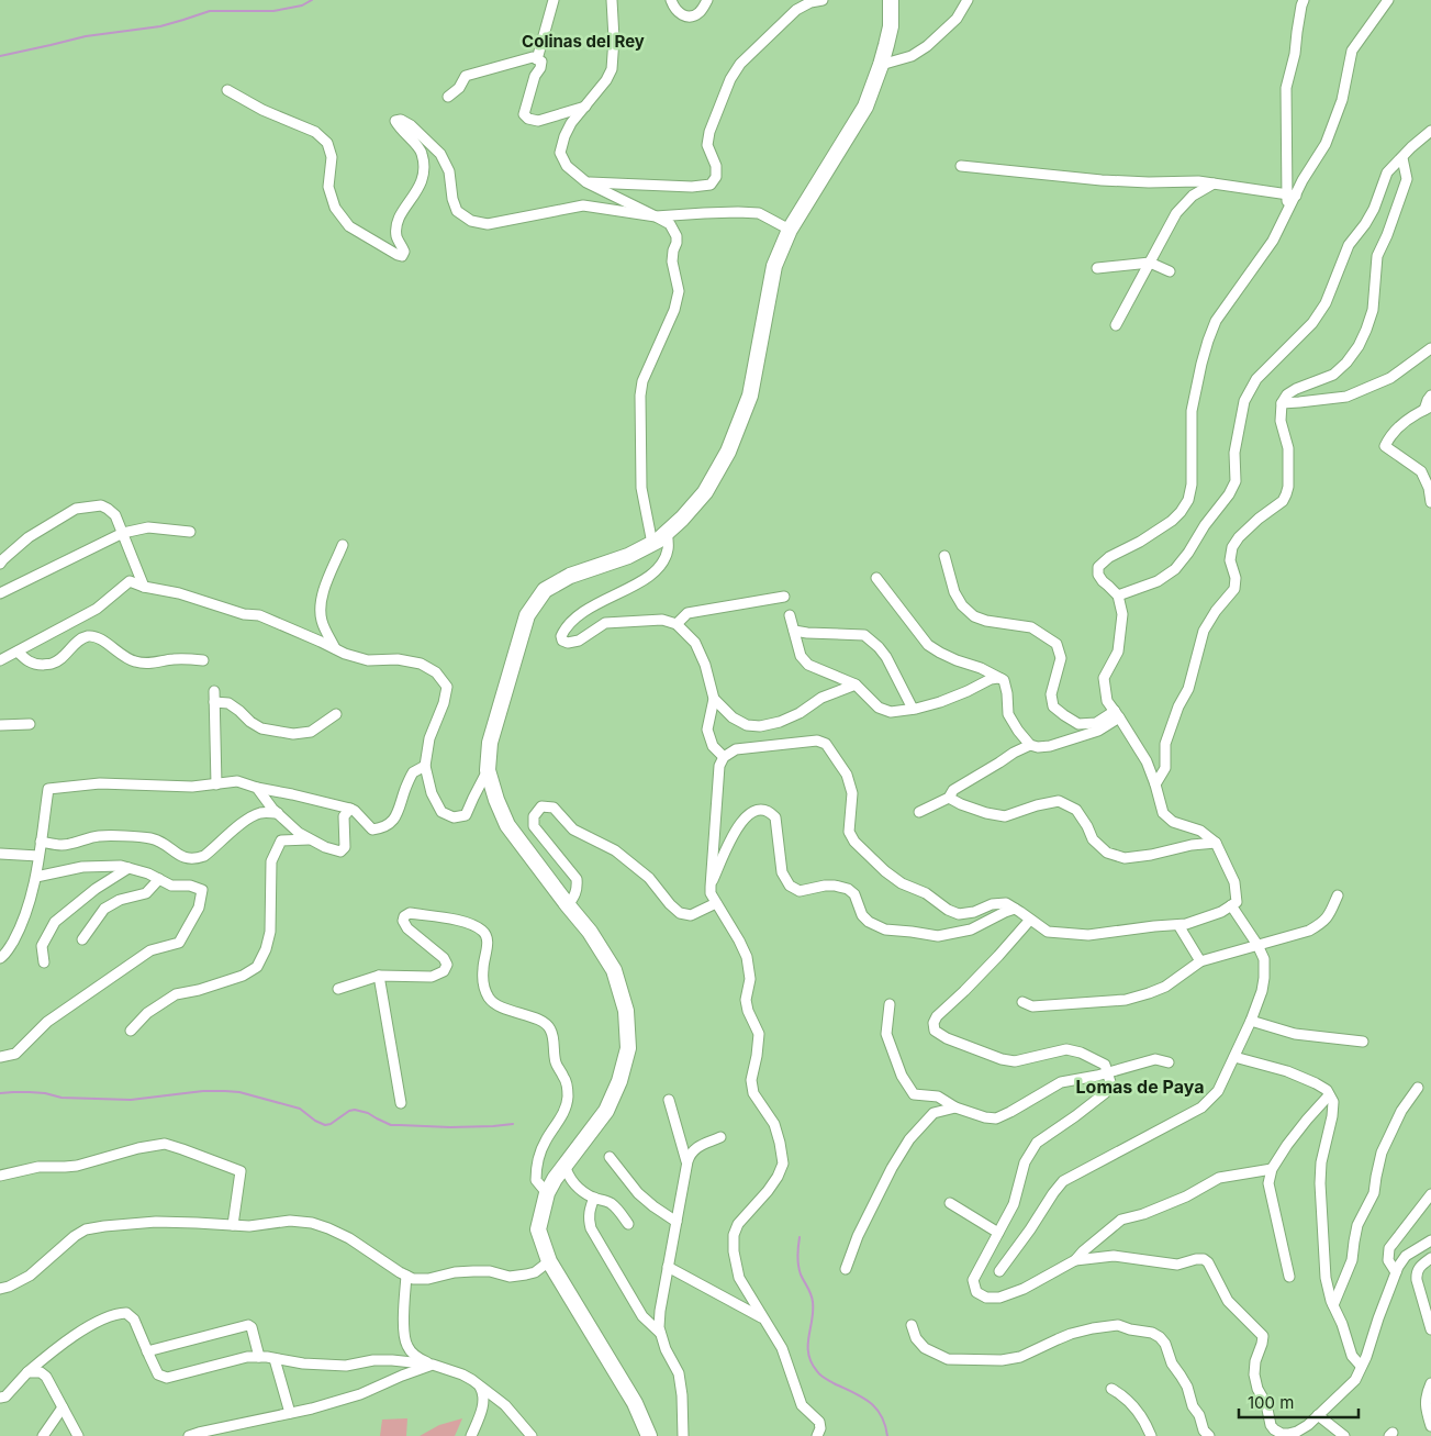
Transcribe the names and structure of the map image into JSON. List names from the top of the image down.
{
  "districts": ["Colinas del Rey", "Lomas de Paya"],
  "scale_bar": "100 m"
}
